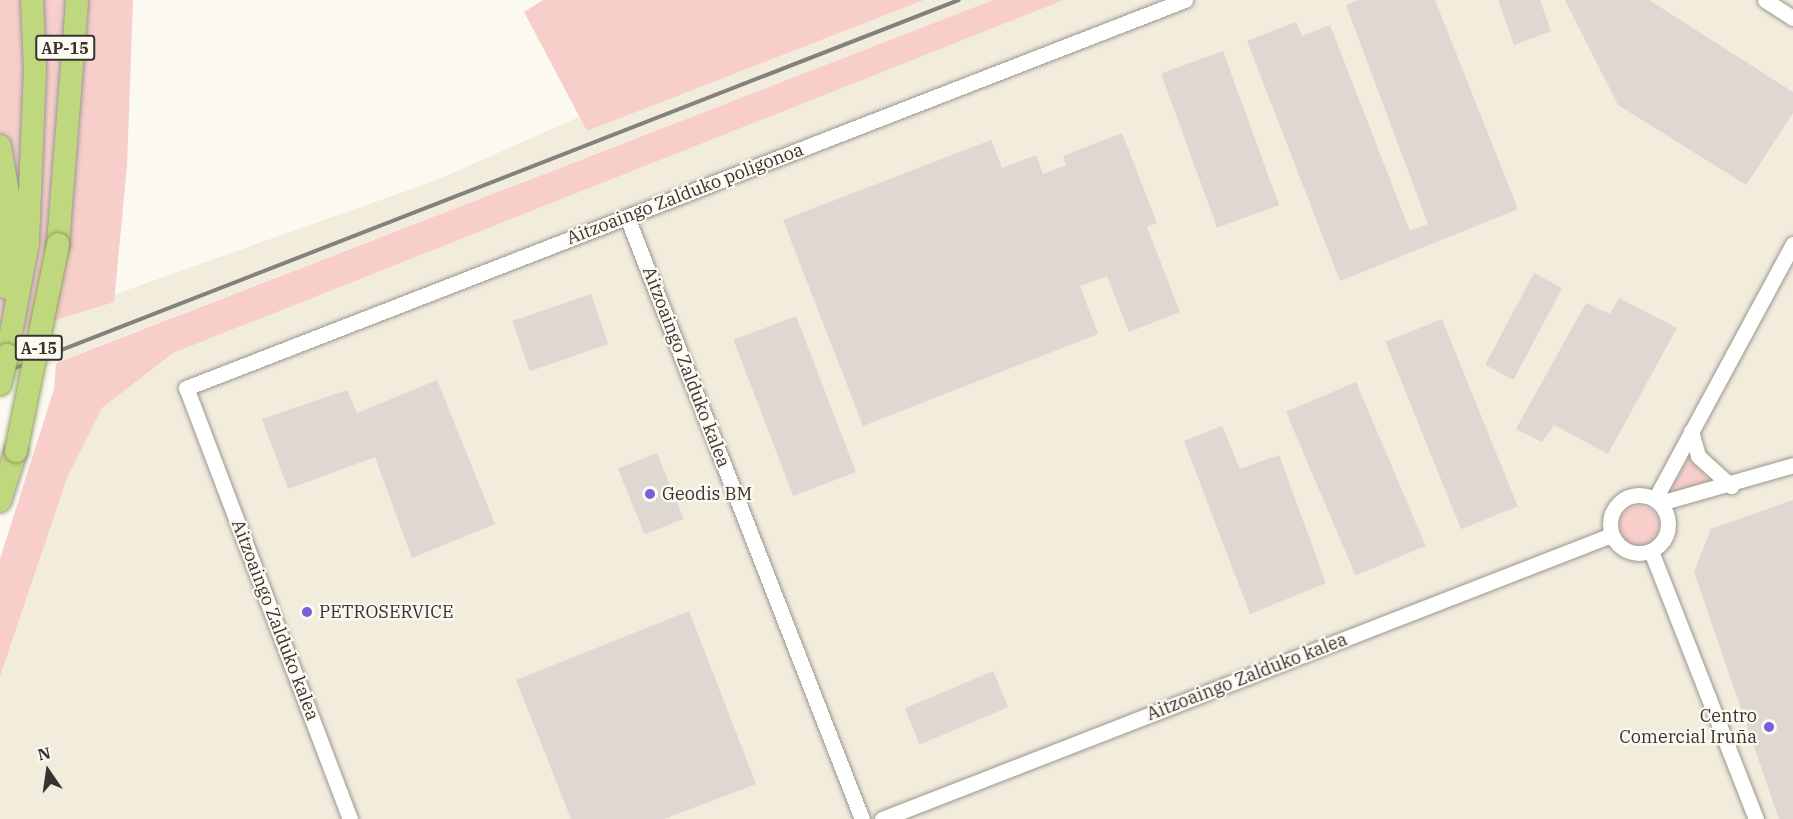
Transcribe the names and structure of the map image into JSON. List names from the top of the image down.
{
  "streets": {
    "highway": ["AP-15", "A-15"],
    "street": ["Aitzoaingo Zalduko poligonoa", "Aitzoaingo Zalduko kalea"]
  },
  "crossings": [
    ["AP-15", "A-15"],
    ["Aitzoaingo Zalduko poligonoa", "Aitzoaingo Zalduko kalea"]
  ],
  "places": ["Geodis BM", "PETROSERVICE", "Centro Comercial Iruña"],
  "north": "top"
}
